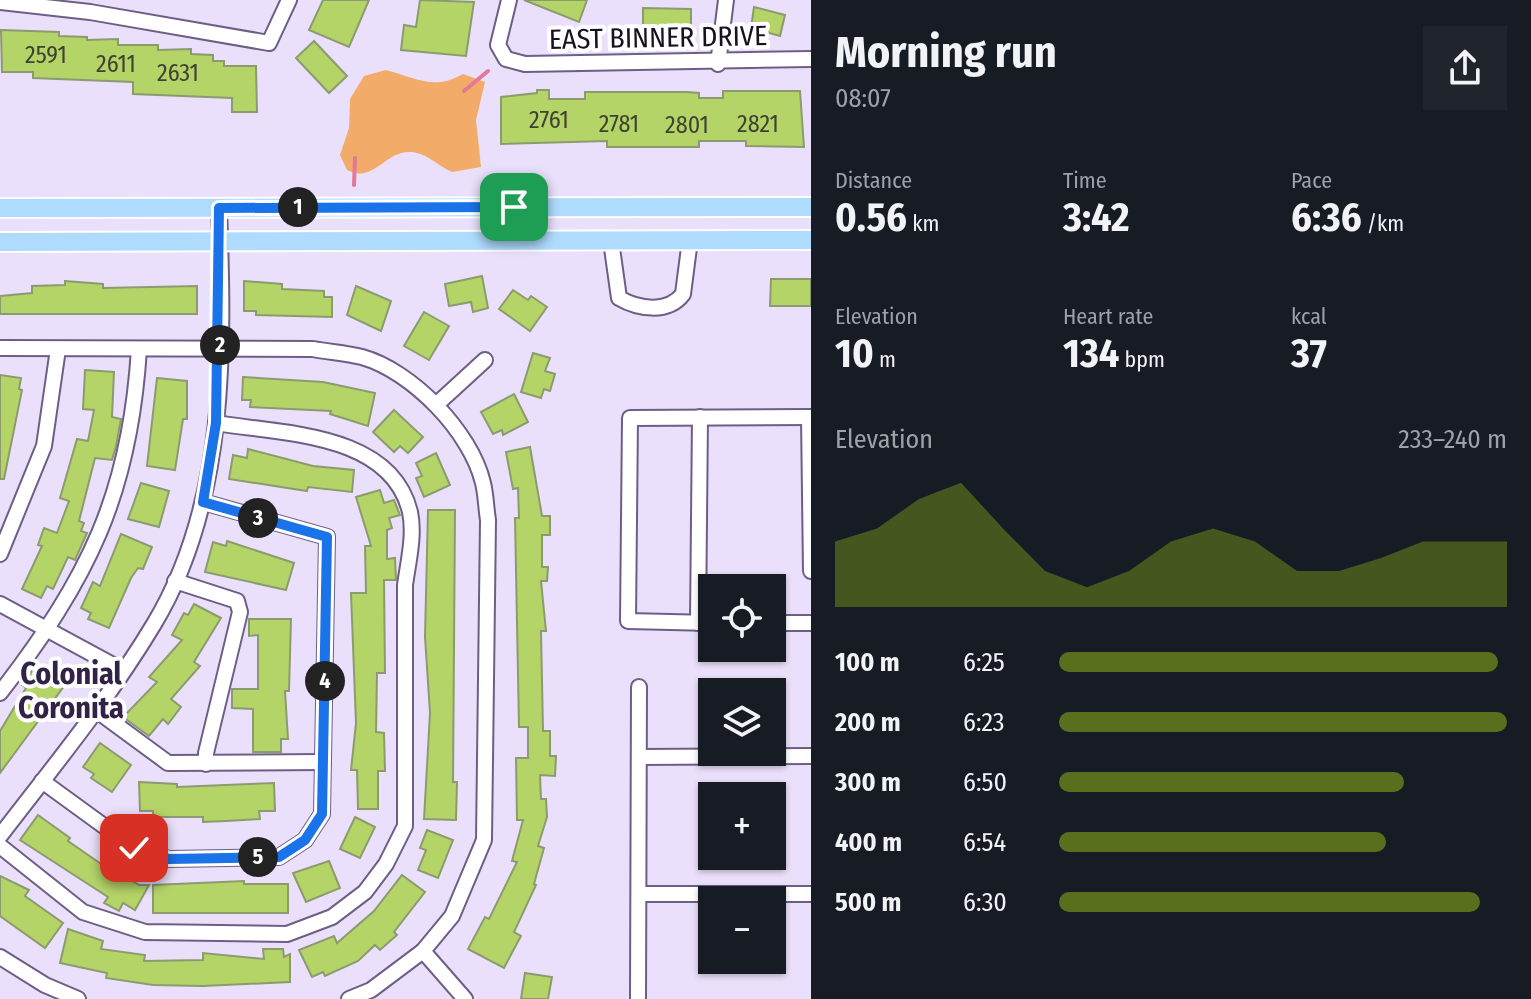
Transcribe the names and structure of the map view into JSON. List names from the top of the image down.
{
  "streets": {
    "street": ["EAST BINNER DRIVE"]
  },
  "districts": ["Colonial Coronita"],
  "house_numbers": [
    "2591",
    "2611",
    "2631",
    "2761",
    "2781",
    "2821",
    "2801"
  ],
  "page": {
    "heading": ["Morning run", "08:07"],
    "stats": [
      ["Distance", "0.56 km"],
      ["Time", "3:42"],
      ["Pace", "6:36 /km"],
      ["Elevation", "10 m"],
      ["Heart rate", "134 bpm"],
      ["kcal", "37"]
    ],
    "pins": [
      "1",
      "2",
      "3",
      "4",
      "5"
    ],
    "chart": ["Elevation", "233–240 m"],
    "map_buttons": ["+", "−"],
    "list": [
      {
        "name": "100 m",
        "note": "6:25"
      },
      {
        "name": "200 m",
        "note": "6:23"
      },
      {
        "name": "300 m",
        "note": "6:50"
      },
      {
        "name": "400 m",
        "note": "6:54"
      },
      {
        "name": "500 m",
        "note": "6:30"
      }
    ]
  }
}
